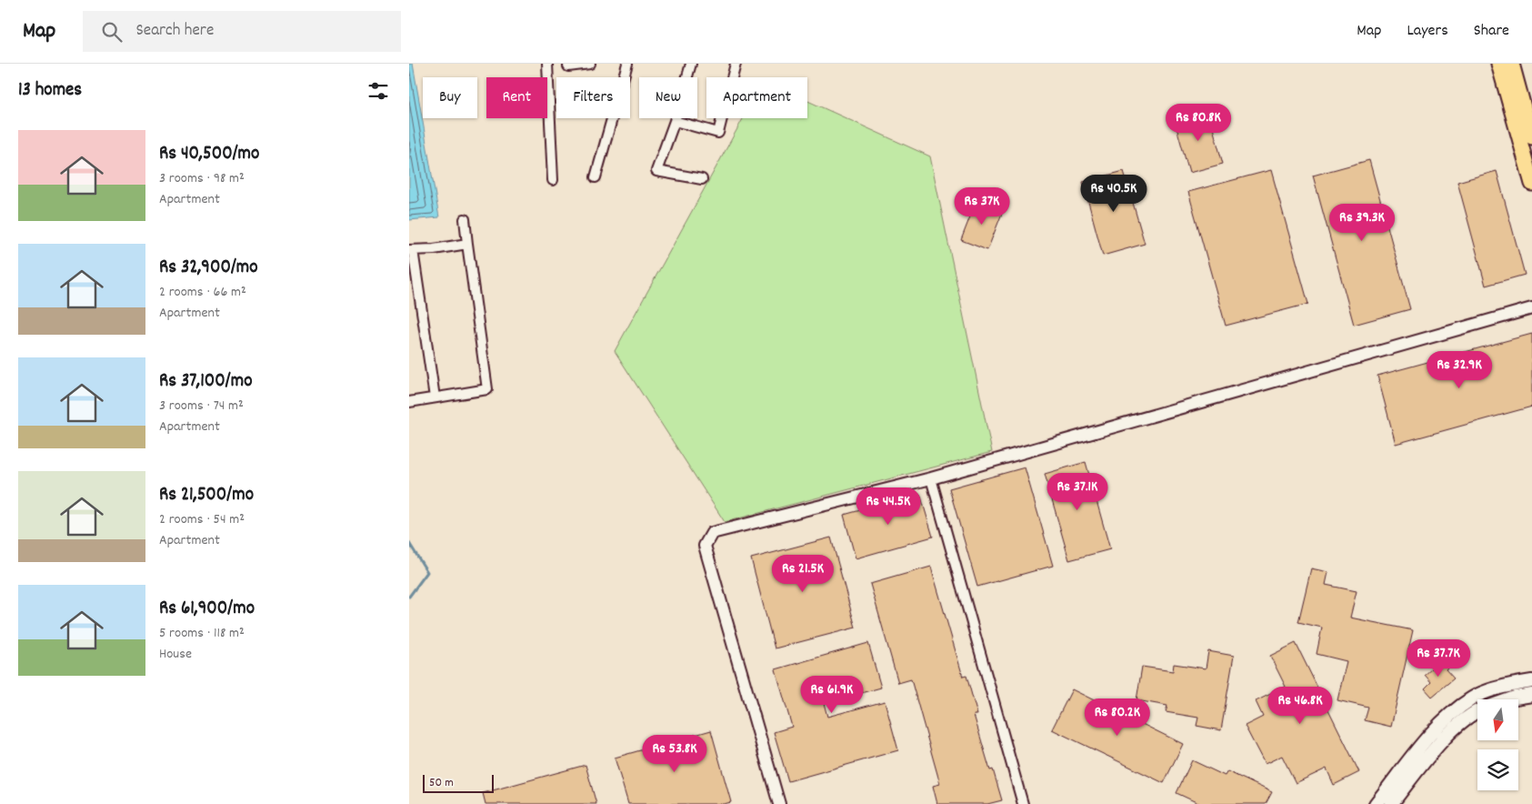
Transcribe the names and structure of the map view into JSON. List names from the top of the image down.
{
  "scale_bar": "50 m",
  "north": "bottom",
  "page": {
    "header": "Map",
    "search": "Search here",
    "nav": ["Map", "Layers", "Share"],
    "heading": "13 homes",
    "chip": [
      "Buy",
      "Rent",
      "Filters",
      "New",
      "Apartment"
    ],
    "price": [
      "Rs 80.8K",
      "Rs 40.5K",
      "Rs 37K",
      "Rs 39.3K",
      "Rs 32.9K",
      "Rs 37.1K",
      "Rs 44.5K",
      "Rs 21.5K",
      "Rs 37.7K",
      "Rs 61.9K",
      "Rs 46.8K",
      "Rs 80.2K",
      "Rs 53.8K"
    ],
    "list": [
      {
        "name": "Rs 40,500/mo",
        "note": "3 rooms · 98 m² · Apartment"
      },
      {
        "name": "Rs 32,900/mo",
        "note": "2 rooms · 66 m² · Apartment"
      },
      {
        "name": "Rs 37,100/mo",
        "note": "3 rooms · 74 m² · Apartment"
      },
      {
        "name": "Rs 21,500/mo",
        "note": "2 rooms · 54 m² · Apartment"
      },
      {
        "name": "Rs 61,900/mo",
        "note": "5 rooms · 118 m² · House"
      }
    ],
    "scale": "50 m"
  }
}
